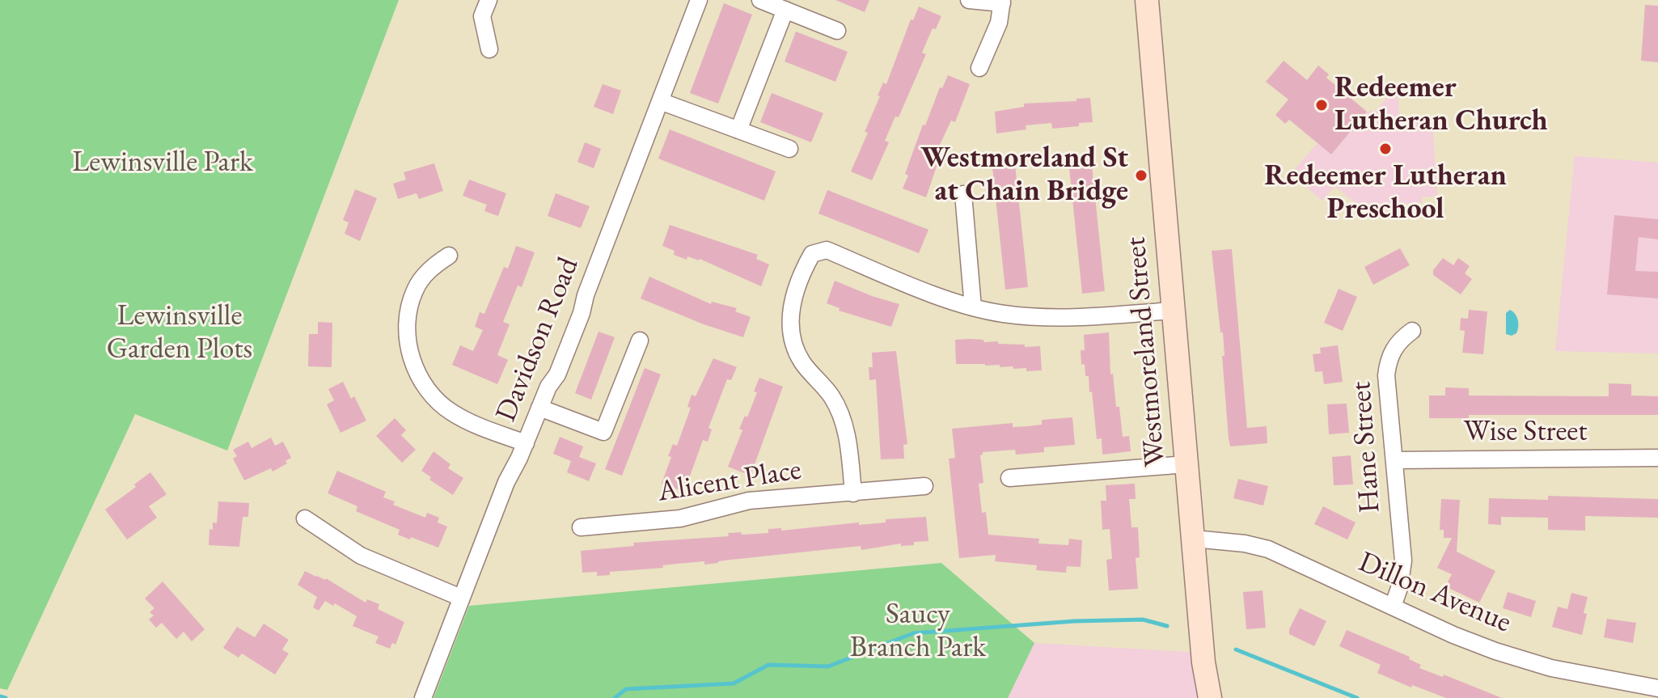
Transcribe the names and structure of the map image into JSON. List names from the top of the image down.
{
  "streets": {
    "main road": ["Westmoreland Street"],
    "street": [
      "Davidson Road",
      "Wise Street",
      "Hane Street",
      "Alicent Place",
      "Dillon Avenue"
    ]
  },
  "crossings": [
    ["Westmoreland Street", "Dillon Avenue"],
    ["Wise Street", "Hane Street"],
    ["Hane Street", "Dillon Avenue"]
  ],
  "parks": ["Lewinsville Park", "Lewinsville Garden Plots", "Saucy Branch Park"],
  "places": ["Redeemer Lutheran Church", "Redeemer Lutheran Preschool", "Westmoreland St at Chain Bridge"]
}
